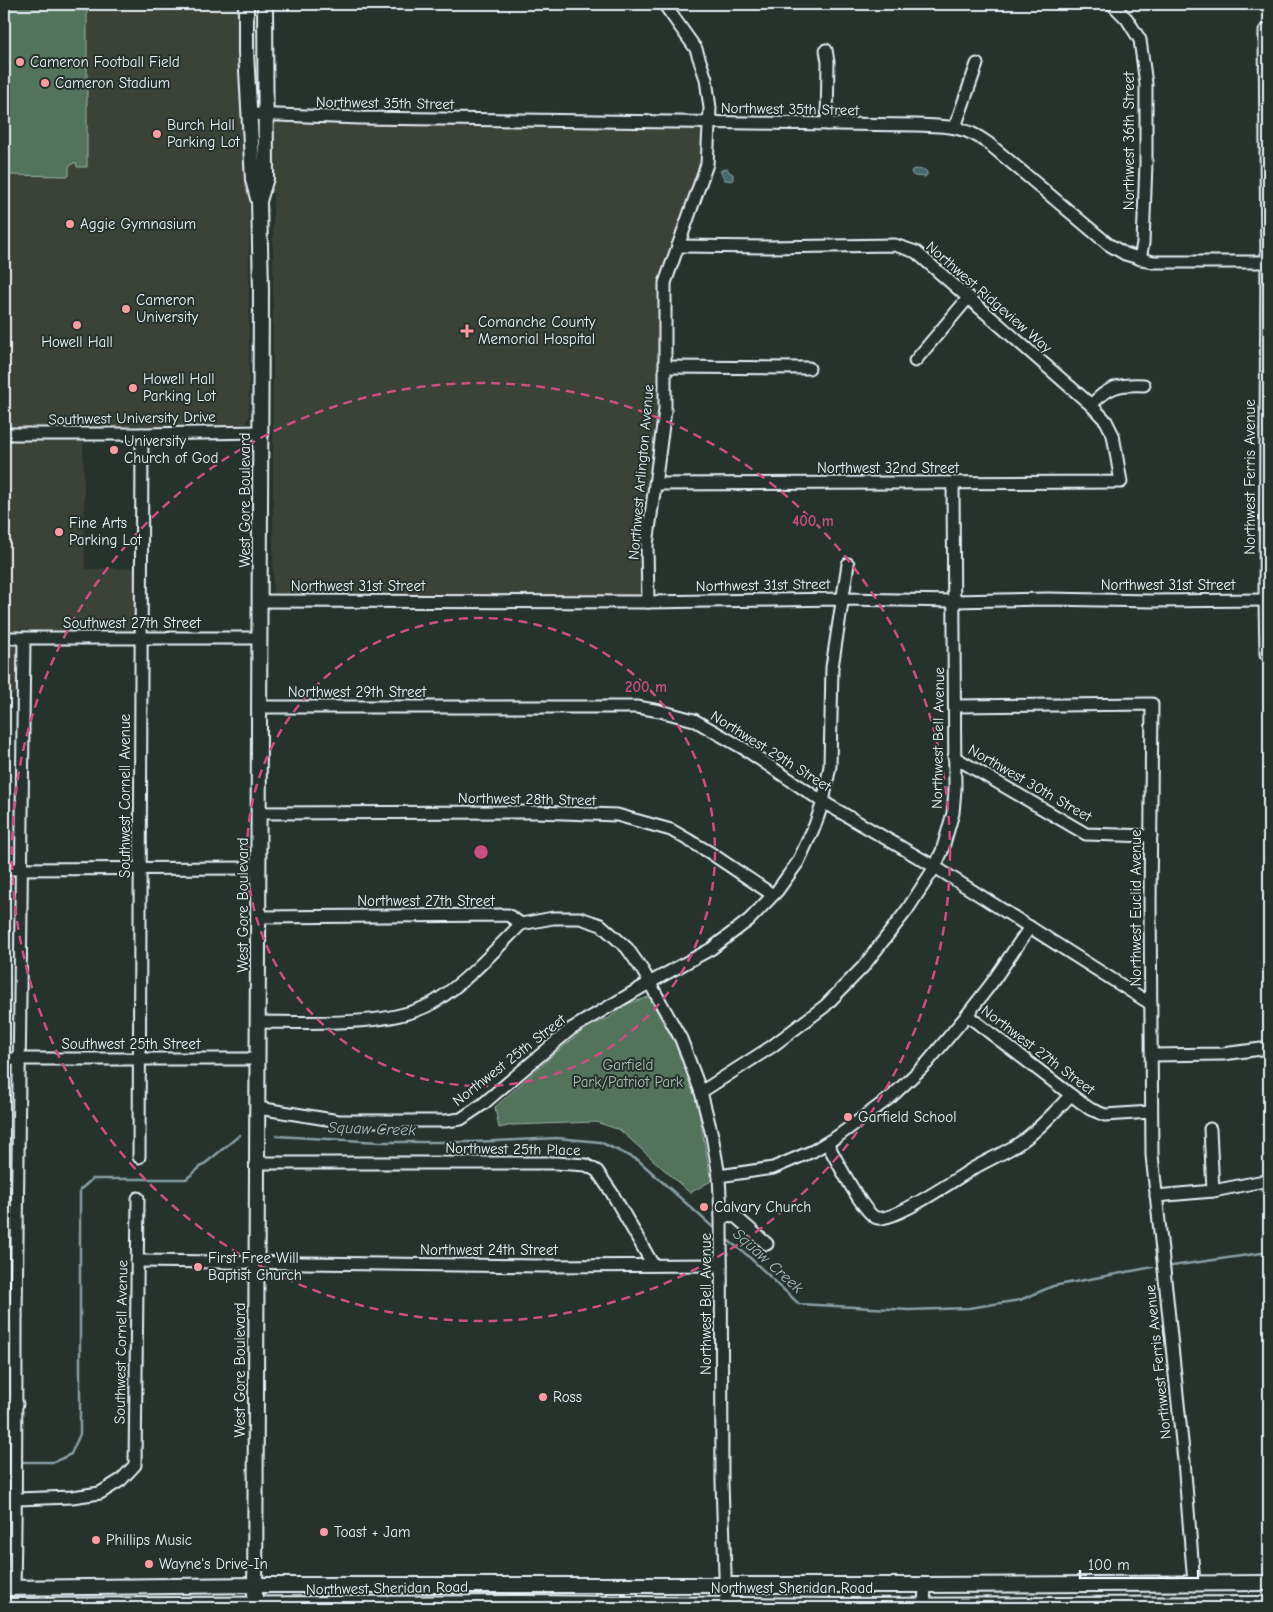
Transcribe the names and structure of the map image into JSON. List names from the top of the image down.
{
  "streets": {
    "main road": ["Northwest Ferris Avenue", "West Gore Boulevard", "Northwest Sheridan Road"],
    "street": [
      "Northwest 35th Street",
      "Northwest 36th Street",
      "Northwest Ridgeview Way",
      "Southwest University Drive",
      "Northwest 32nd Street",
      "Northwest Arlington Avenue",
      "Northwest 31st Street",
      "Southwest 27th Street",
      "Northwest 29th Street",
      "Northwest Bell Avenue",
      "Northwest 30th Street",
      "Southwest Cornell Avenue",
      "Northwest 28th Street",
      "Northwest 27th Street",
      "Northwest Euclid Avenue",
      "Southwest 25th Street",
      "Northwest 25th Street",
      "Northwest 25th Place",
      "Northwest 24th Street"
    ]
  },
  "crossings": [
    ["Northwest 35th Street", "Northwest 36th Street"],
    ["Northwest 35th Street", "Northwest Arlington Avenue"],
    ["Northwest 35th Street", "Northwest Ferris Avenue"],
    ["Northwest 35th Street", "West Gore Boulevard"],
    ["Northwest Ridgeview Way", "Northwest 32nd Street"],
    ["Northwest Ridgeview Way", "Northwest Arlington Avenue"],
    ["Southwest University Drive", "West Gore Boulevard"],
    ["Southwest University Drive", "Southwest Cornell Avenue"],
    ["Northwest 32nd Street", "Northwest Arlington Avenue"],
    ["Northwest 32nd Street", "Northwest Bell Avenue"],
    ["Northwest Arlington Avenue", "Northwest 31st Street"],
    ["Northwest Ferris Avenue", "Northwest 31st Street"],
    ["Northwest Ferris Avenue", "Northwest 27th Street"],
    ["Northwest Ferris Avenue", "Northwest Euclid Avenue"],
    ["Northwest Ferris Avenue", "Northwest Sheridan Road"],
    ["West Gore Boulevard", "Northwest 31st Street"],
    ["West Gore Boulevard", "Southwest 27th Street"],
    ["West Gore Boulevard", "Northwest 29th Street"],
    ["West Gore Boulevard", "Northwest 28th Street"],
    ["West Gore Boulevard", "Northwest 27th Street"],
    ["West Gore Boulevard", "Southwest 25th Street"],
    ["West Gore Boulevard", "Northwest 25th Street"],
    ["West Gore Boulevard", "Northwest 25th Place"],
    ["West Gore Boulevard", "Northwest 24th Street"],
    ["West Gore Boulevard", "Northwest Sheridan Road"],
    ["Northwest 31st Street", "Northwest Bell Avenue"],
    ["Southwest 27th Street", "Southwest Cornell Avenue"],
    ["Northwest 29th Street", "Northwest Bell Avenue"],
    ["Northwest 29th Street", "Northwest Euclid Avenue"],
    ["Northwest Bell Avenue", "Northwest 30th Street"],
    ["Northwest Bell Avenue", "Northwest Euclid Avenue"],
    ["Northwest Bell Avenue", "Northwest 24th Street"],
    ["Northwest Bell Avenue", "Northwest Sheridan Road"],
    ["Northwest 30th Street", "Northwest Euclid Avenue"],
    ["Southwest Cornell Avenue", "Southwest 25th Street"],
    ["Southwest Cornell Avenue", "Northwest 24th Street"],
    ["Northwest 27th Street", "Northwest Euclid Avenue"],
    ["Northwest 25th Place", "Northwest 24th Street"]
  ],
  "water": ["Squaw Creek"],
  "parks": ["Garfield Park/Patriot Park"],
  "places": {
    "other": [
      "Cameron Football Field",
      "Cameron Stadium",
      "Burch Hall Parking Lot",
      "Aggie Gymnasium",
      "Cameron University",
      "Howell Hall",
      "Howell Hall Parking Lot",
      "University Church of God",
      "Fine Arts Parking Lot",
      "Garfield School",
      "Calvary Church",
      "First Free Will Baptist Church",
      "Ross",
      "Toast + Jam",
      "Phillips Music",
      "Wayne's Drive-In"
    ],
    "health": ["Comanche County Memorial Hospital"]
  },
  "scale_bar": "100 m",
  "rings": ["400 m", "200 m"]
}
